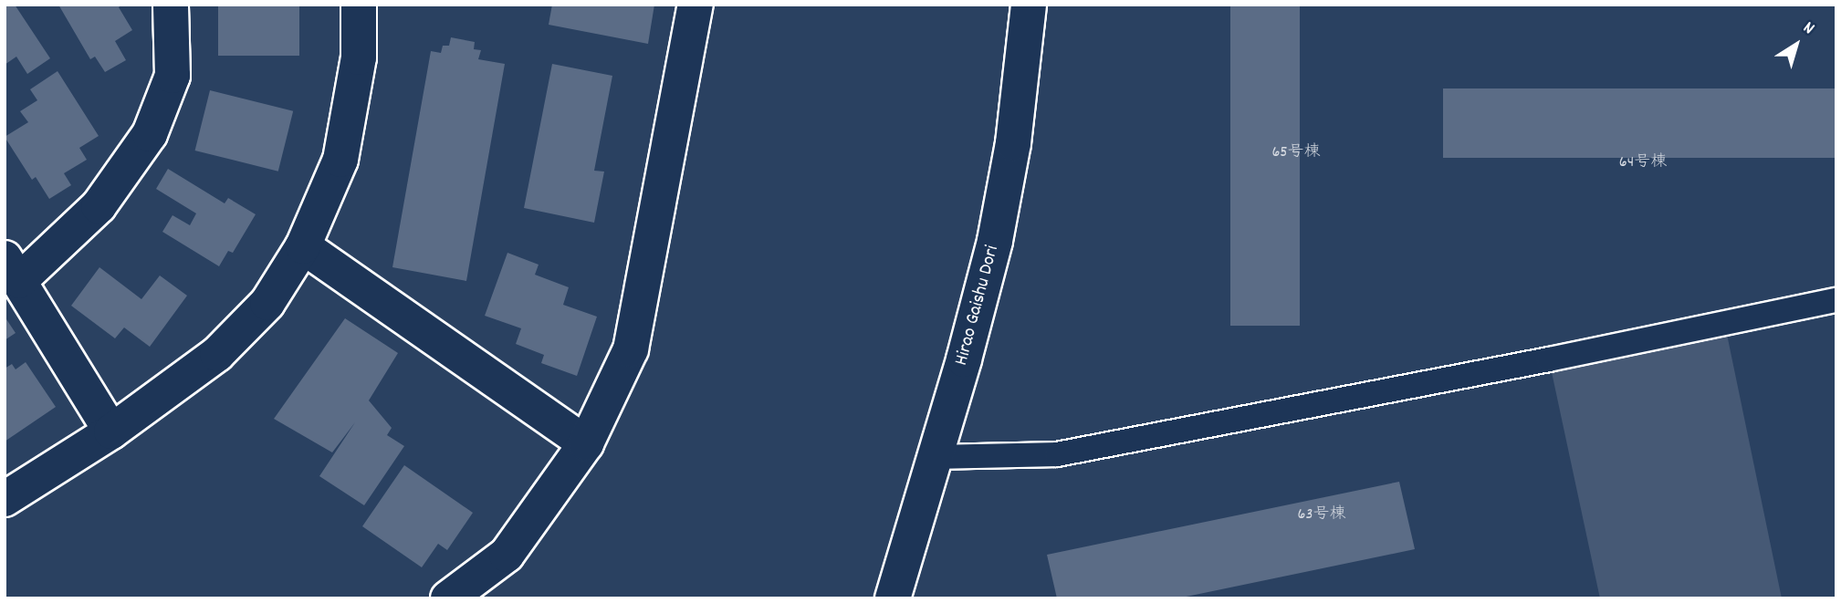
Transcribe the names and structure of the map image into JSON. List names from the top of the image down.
{
  "streets": {
    "street": ["Hirao Gaishu Dori"]
  },
  "house_numbers": ["65号棟", "64号棟", "63号棟"],
  "north": "top right"
}
